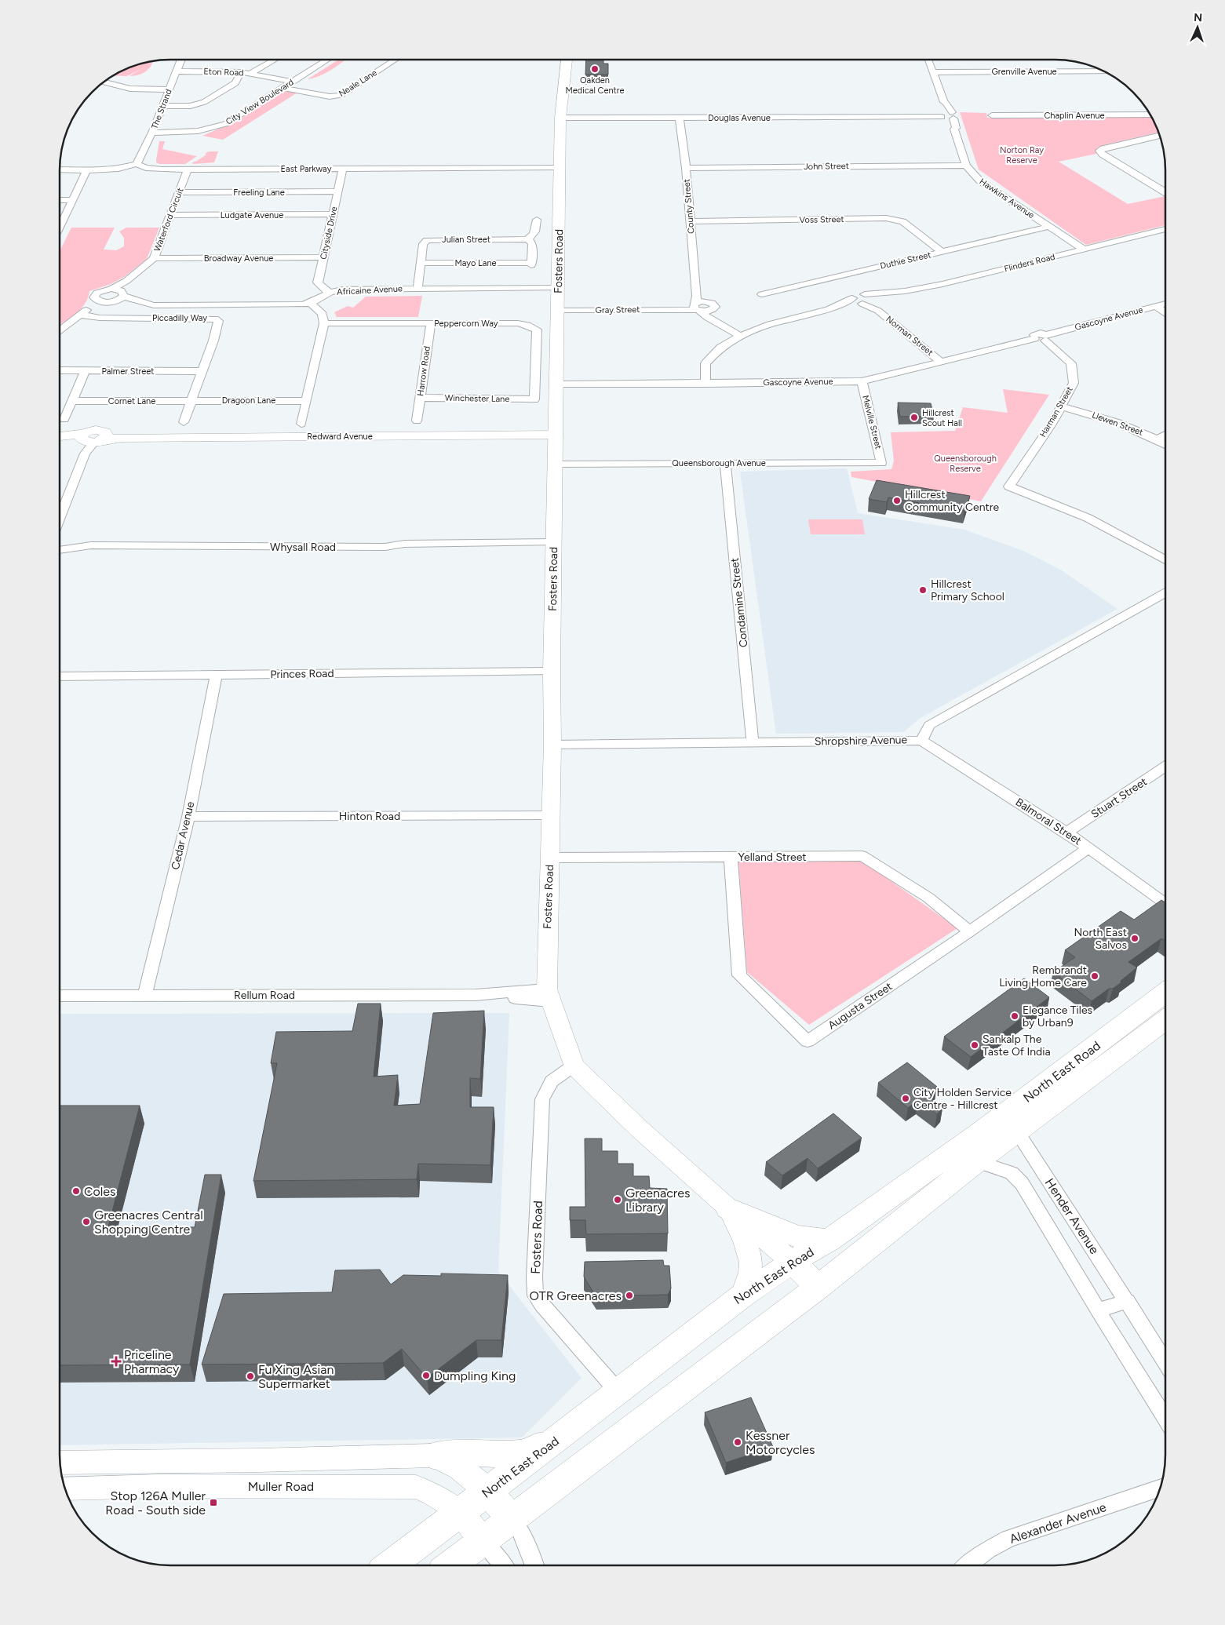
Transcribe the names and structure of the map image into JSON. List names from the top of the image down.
{
  "streets": {
    "highway": ["North East Road"],
    "main road": ["Fosters Road", "Muller Road"],
    "street": [
      "Grenville Avenue",
      "Eton Road",
      "Neale Lane",
      "City View Boulevard",
      "The Strand",
      "Chaplin Avenue",
      "Douglas Avenue",
      "John Street",
      "East Parkway",
      "Freeling Lane",
      "Hawkins Avenue",
      "County Street",
      "Ludgate Avenue",
      "Waterford Circuit",
      "Voss Street",
      "Cityside Drive",
      "Julian Street",
      "Broadway Avenue",
      "Duthie Street",
      "Mayo Lane",
      "Flinders Road",
      "Africaine Avenue",
      "Gray Street",
      "Piccadilly Way",
      "Gascoyne Avenue",
      "Peppercorn Way",
      "Norman Street",
      "Palmer Street",
      "Harrow Road",
      "Winchester Lane",
      "Dragoon Lane",
      "Cornet Lane",
      "Harman Street",
      "Melville Street",
      "Llewen Street",
      "Redward Avenue",
      "Queensborough Avenue",
      "Whysall Road",
      "Condamine Street",
      "Princes Road",
      "Shropshire Avenue",
      "Stuart Street",
      "Hinton Road",
      "Balmoral Street",
      "Cedar Avenue",
      "Yelland Street",
      "Rellum Road",
      "Augusta Street",
      "Hender Avenue",
      "Alexander Avenue"
    ]
  },
  "crossings": [
    ["Grenville Avenue", "Hawkins Avenue"],
    ["Eton Road", "City View Boulevard"],
    ["Eton Road", "The Strand"],
    ["Neale Lane", "City View Boulevard"],
    ["City View Boulevard", "The Strand"],
    ["The Strand", "East Parkway"],
    ["Douglas Avenue", "Hawkins Avenue"],
    ["Douglas Avenue", "County Street"],
    ["Douglas Avenue", "Fosters Road"],
    ["John Street", "Hawkins Avenue"],
    ["John Street", "County Street"],
    ["East Parkway", "Waterford Circuit"],
    ["East Parkway", "Cityside Drive"],
    ["East Parkway", "Fosters Road"],
    ["Freeling Lane", "Waterford Circuit"],
    ["Freeling Lane", "Cityside Drive"],
    ["Hawkins Avenue", "Duthie Street"],
    ["Hawkins Avenue", "Flinders Road"],
    ["County Street", "Voss Street"],
    ["County Street", "Gray Street"],
    ["Ludgate Avenue", "Waterford Circuit"],
    ["Ludgate Avenue", "Cityside Drive"],
    ["Waterford Circuit", "Broadway Avenue"],
    ["Waterford Circuit", "Africaine Avenue"],
    ["Voss Street", "Duthie Street"],
    ["Cityside Drive", "Broadway Avenue"],
    ["Cityside Drive", "Africaine Avenue"],
    ["Julian Street", "Mayo Lane"],
    ["Julian Street", "Africaine Avenue"],
    ["Fosters Road", "Africaine Avenue"],
    ["Fosters Road", "Gray Street"],
    ["Fosters Road", "Gascoyne Avenue"],
    ["Fosters Road", "Redward Avenue"],
    ["Fosters Road", "Queensborough Avenue"],
    ["Fosters Road", "Whysall Road"],
    ["Fosters Road", "Princes Road"],
    ["Fosters Road", "Shropshire Avenue"],
    ["Fosters Road", "Hinton Road"],
    ["Fosters Road", "Yelland Street"],
    ["Fosters Road", "Rellum Road"],
    ["Fosters Road", "North East Road"],
    ["Flinders Road", "Norman Street"],
    ["Piccadilly Way", "Palmer Street"],
    ["Piccadilly Way", "Dragoon Lane"],
    ["Piccadilly Way", "Cornet Lane"],
    ["Gascoyne Avenue", "Norman Street"],
    ["Gascoyne Avenue", "Harman Street"],
    ["Gascoyne Avenue", "Melville Street"],
    ["Peppercorn Way", "Harrow Road"],
    ["Peppercorn Way", "Winchester Lane"],
    ["Harrow Road", "Winchester Lane"],
    ["Dragoon Lane", "Cornet Lane"],
    ["Harman Street", "Llewen Street"],
    ["Melville Street", "Queensborough Avenue"],
    ["Queensborough Avenue", "Condamine Street"],
    ["Condamine Street", "Shropshire Avenue"],
    ["Princes Road", "Cedar Avenue"],
    ["Shropshire Avenue", "Balmoral Street"],
    ["Stuart Street", "Balmoral Street"],
    ["Hinton Road", "Cedar Avenue"],
    ["Balmoral Street", "Augusta Street"],
    ["Cedar Avenue", "Rellum Road"],
    ["Yelland Street", "Augusta Street"],
    ["North East Road", "Hender Avenue"],
    ["North East Road", "Muller Road"]
  ],
  "parks": ["Norton Ray Reserve", "Queensborough Reserve"],
  "places": {
    "other": [
      "Oakden Medical Centre",
      "Hillcrest Scout Hall",
      "Hillcrest Community Centre",
      "Hillcrest Primary School",
      "North East Salvos",
      "Rembrandt Living Home Care",
      "Elegance Tiles by Urban9",
      "Sankalp The Taste Of India",
      "City Holden Service Centre - Hillcrest",
      "Coles",
      "Greenacres Library",
      "Greenacres Central Shopping Centre",
      "OTR Greenacres",
      "Dumpling King",
      "Fu Xing Asian Supermarket",
      "Kessner Motorcycles"
    ],
    "health": ["Priceline Pharmacy"],
    "transit": ["Stop 126A Muller Road - South side"]
  },
  "north": "top"
}
